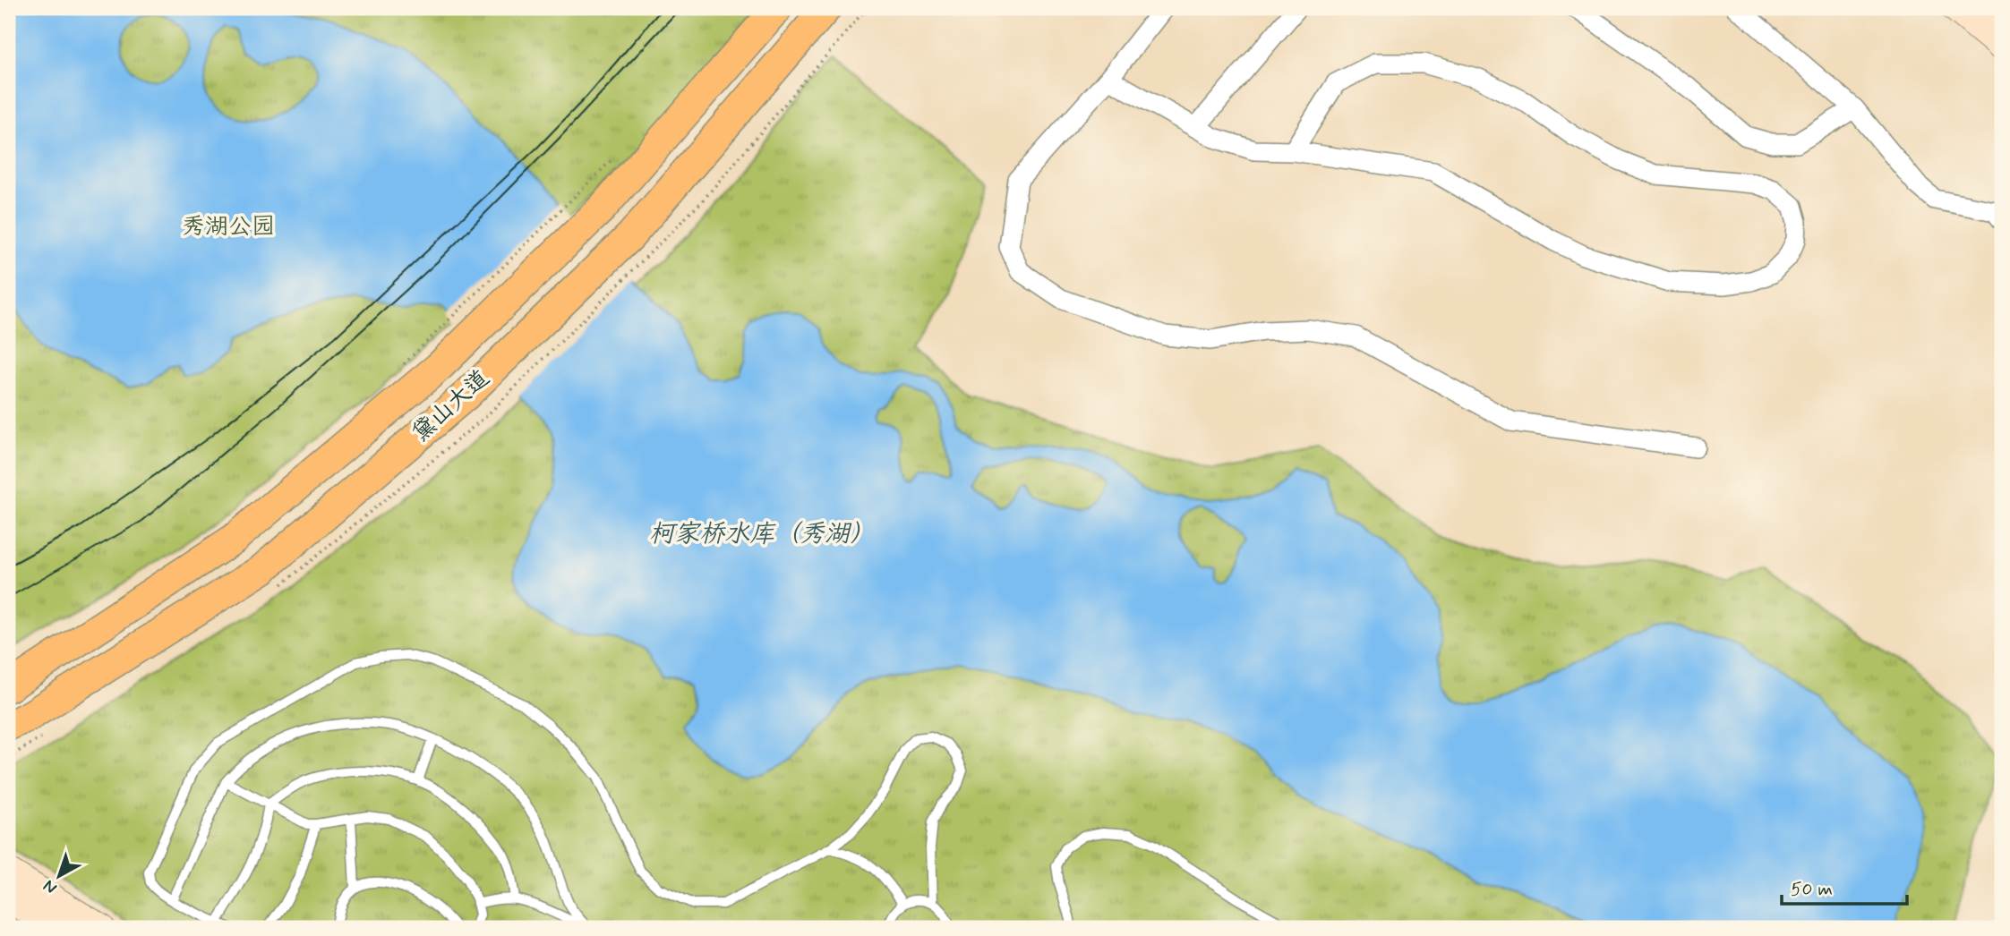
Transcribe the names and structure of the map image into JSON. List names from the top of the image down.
{
  "streets": {
    "main road": ["黛山大道"]
  },
  "water": ["柯家桥水库（秀湖）"],
  "parks": ["秀湖公园"],
  "scale_bar": "50 m",
  "north": "bottom left"
}
